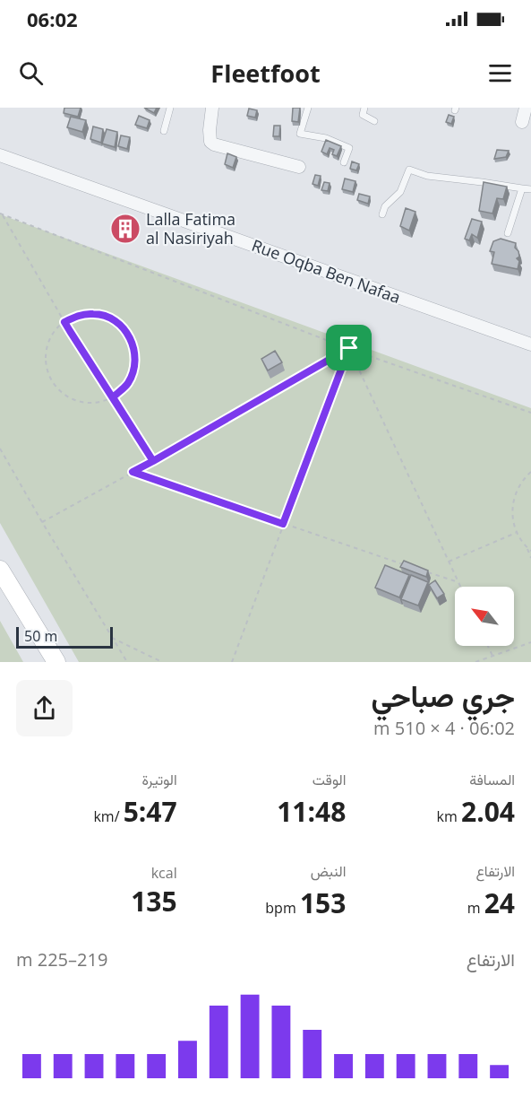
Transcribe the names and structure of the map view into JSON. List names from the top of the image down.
{
  "streets": {
    "street": ["Rue Oqba Ben Nafaa"]
  },
  "places": {
    "building": ["Lalla Fatima al Nasiriyah"]
  },
  "scale_bar": "50 m",
  "north": "top left",
  "page": {
    "status": "06:02",
    "header": "Fleetfoot",
    "scale": "50 m",
    "heading": ["جري صباحي", "06:02 · 4 × 510 m"],
    "stats": [
      ["المسافة", "2.04 km"],
      ["الوقت", "11:48"],
      ["الوتيرة", "5:47 /km"],
      ["الارتفاع", "24 m"],
      ["النبض", "153 bpm"],
      ["kcal", "135"]
    ],
    "chart": ["الارتفاع", "219–225 m"]
  }
}
